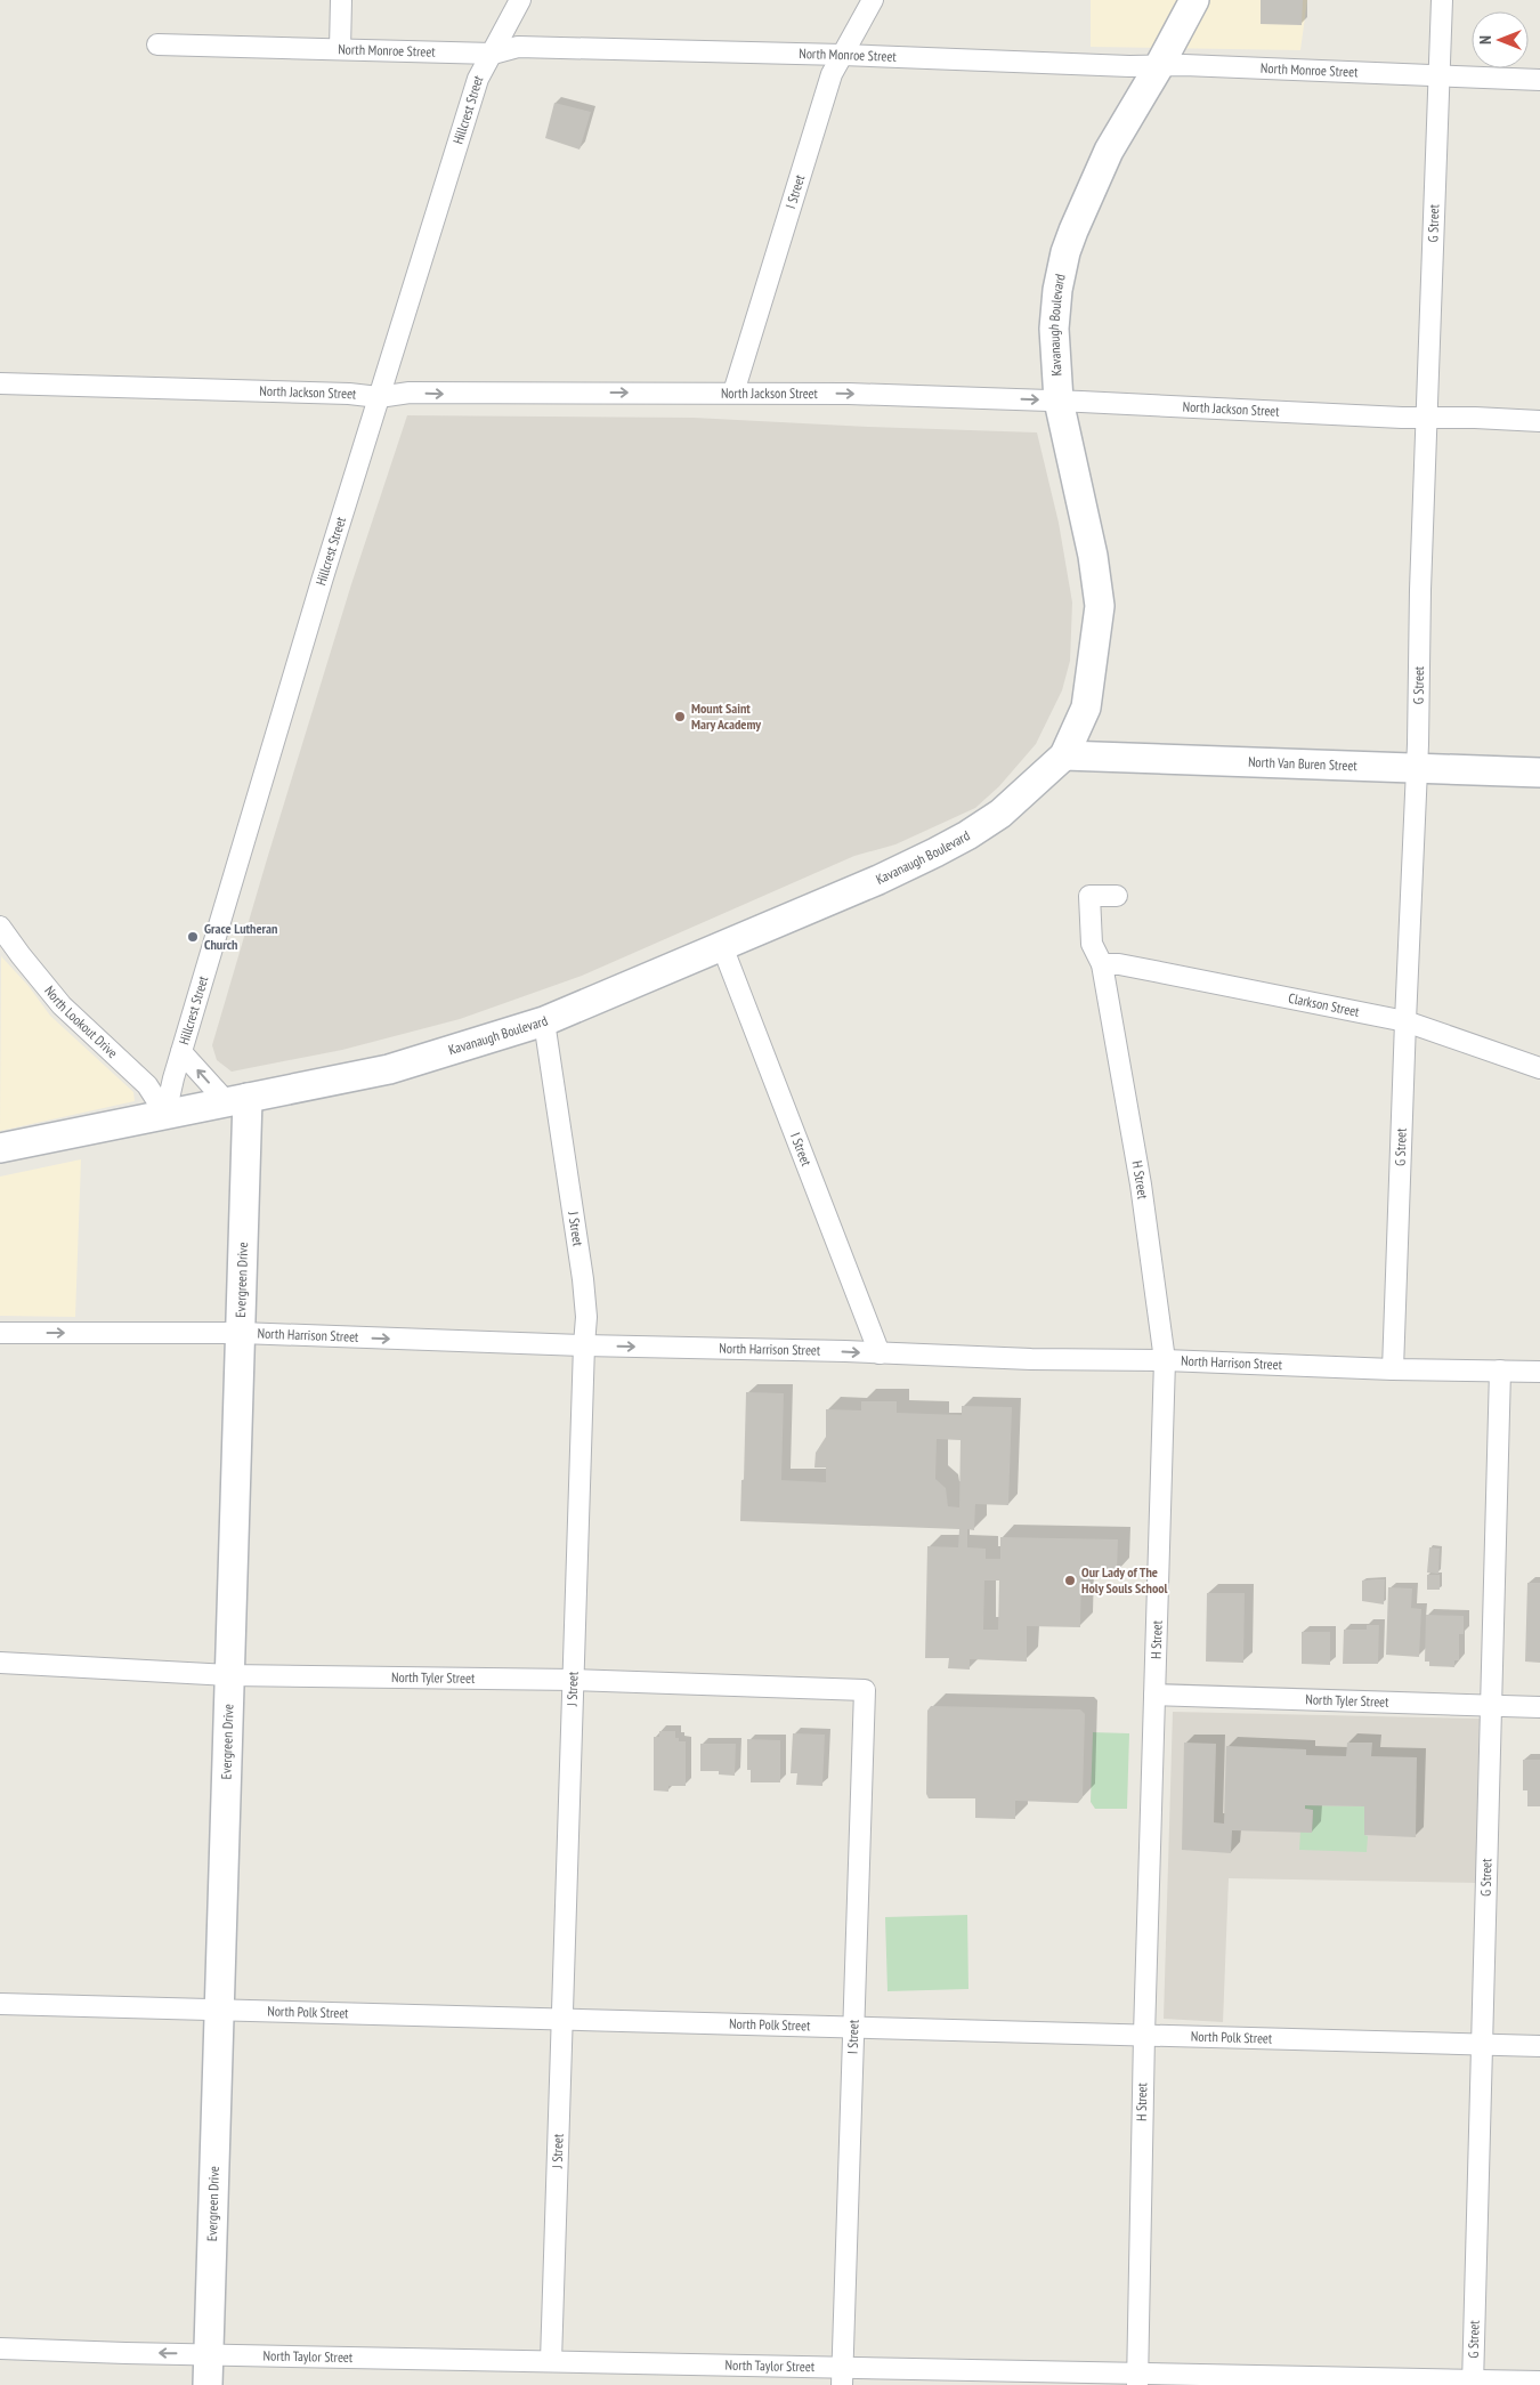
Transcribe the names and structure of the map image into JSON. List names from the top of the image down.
{
  "streets": {
    "street": [
      "North Monroe Street",
      "Hillcrest Street",
      "I Street",
      "G Street",
      "Kavanaugh Boulevard",
      "North Jackson Street",
      "North Van Buren Street",
      "Clarkson Street",
      "North Lookout Drive",
      "H Street",
      "J Street",
      "Evergreen Drive",
      "North Harrison Street",
      "North Tyler Street",
      "North Polk Street",
      "North Taylor Street"
    ]
  },
  "crossings": [
    ["North Monroe Street", "Hillcrest Street"],
    ["North Monroe Street", "I Street"],
    ["North Monroe Street", "G Street"],
    ["North Monroe Street", "Kavanaugh Boulevard"],
    ["Hillcrest Street", "Kavanaugh Boulevard"],
    ["Hillcrest Street", "North Jackson Street"],
    ["Hillcrest Street", "North Lookout Drive"],
    ["I Street", "Kavanaugh Boulevard"],
    ["I Street", "North Jackson Street"],
    ["I Street", "North Harrison Street"],
    ["I Street", "North Tyler Street"],
    ["I Street", "North Polk Street"],
    ["I Street", "North Taylor Street"],
    ["G Street", "North Jackson Street"],
    ["G Street", "North Van Buren Street"],
    ["G Street", "Clarkson Street"],
    ["G Street", "North Harrison Street"],
    ["G Street", "North Tyler Street"],
    ["G Street", "North Polk Street"],
    ["G Street", "North Taylor Street"],
    ["Kavanaugh Boulevard", "North Jackson Street"],
    ["Kavanaugh Boulevard", "North Van Buren Street"],
    ["Kavanaugh Boulevard", "North Lookout Drive"],
    ["Kavanaugh Boulevard", "J Street"],
    ["Kavanaugh Boulevard", "Evergreen Drive"],
    ["Clarkson Street", "H Street"],
    ["H Street", "North Harrison Street"],
    ["H Street", "North Tyler Street"],
    ["H Street", "North Polk Street"],
    ["H Street", "North Taylor Street"],
    ["J Street", "North Harrison Street"],
    ["J Street", "North Tyler Street"],
    ["J Street", "North Polk Street"],
    ["J Street", "North Taylor Street"],
    ["Evergreen Drive", "North Harrison Street"],
    ["Evergreen Drive", "North Tyler Street"],
    ["Evergreen Drive", "North Polk Street"],
    ["Evergreen Drive", "North Taylor Street"]
  ],
  "one_way": ["North Jackson Street", "North Harrison Street"],
  "places": ["Mount Saint Mary Academy", "Grace Lutheran Church", "Our Lady of The Holy Souls School"],
  "north": "left"
}
